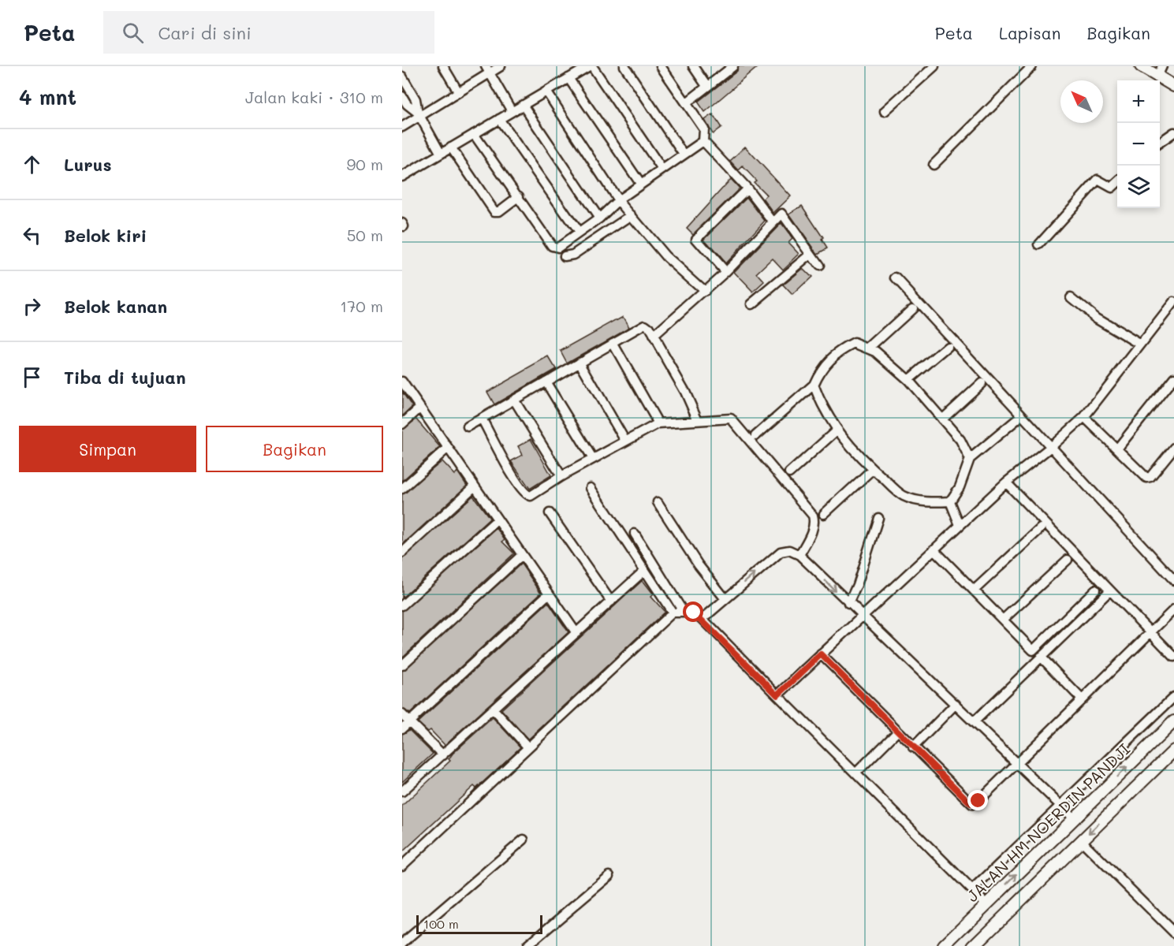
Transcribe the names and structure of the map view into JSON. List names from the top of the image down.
{
  "streets": {
    "main road": ["JALAN HM NOERDIN PANDJI"]
  },
  "scale_bar": "100 m",
  "north": "top left",
  "page": {
    "header": "Peta",
    "search": "Cari di sini",
    "nav": ["Peta", "Lapisan", "Bagikan"],
    "heading": ["4 mnt", "Jalan kaki · 310 m"],
    "map_buttons": ["+", "−"],
    "list": [
      ["Lurus", "90 m"],
      ["Belok kiri", "50 m"],
      ["Belok kanan", "170 m"],
      "Tiba di tujuan"
    ],
    "buttons": ["Simpan", "Bagikan"],
    "scale": "100 m"
  }
}
